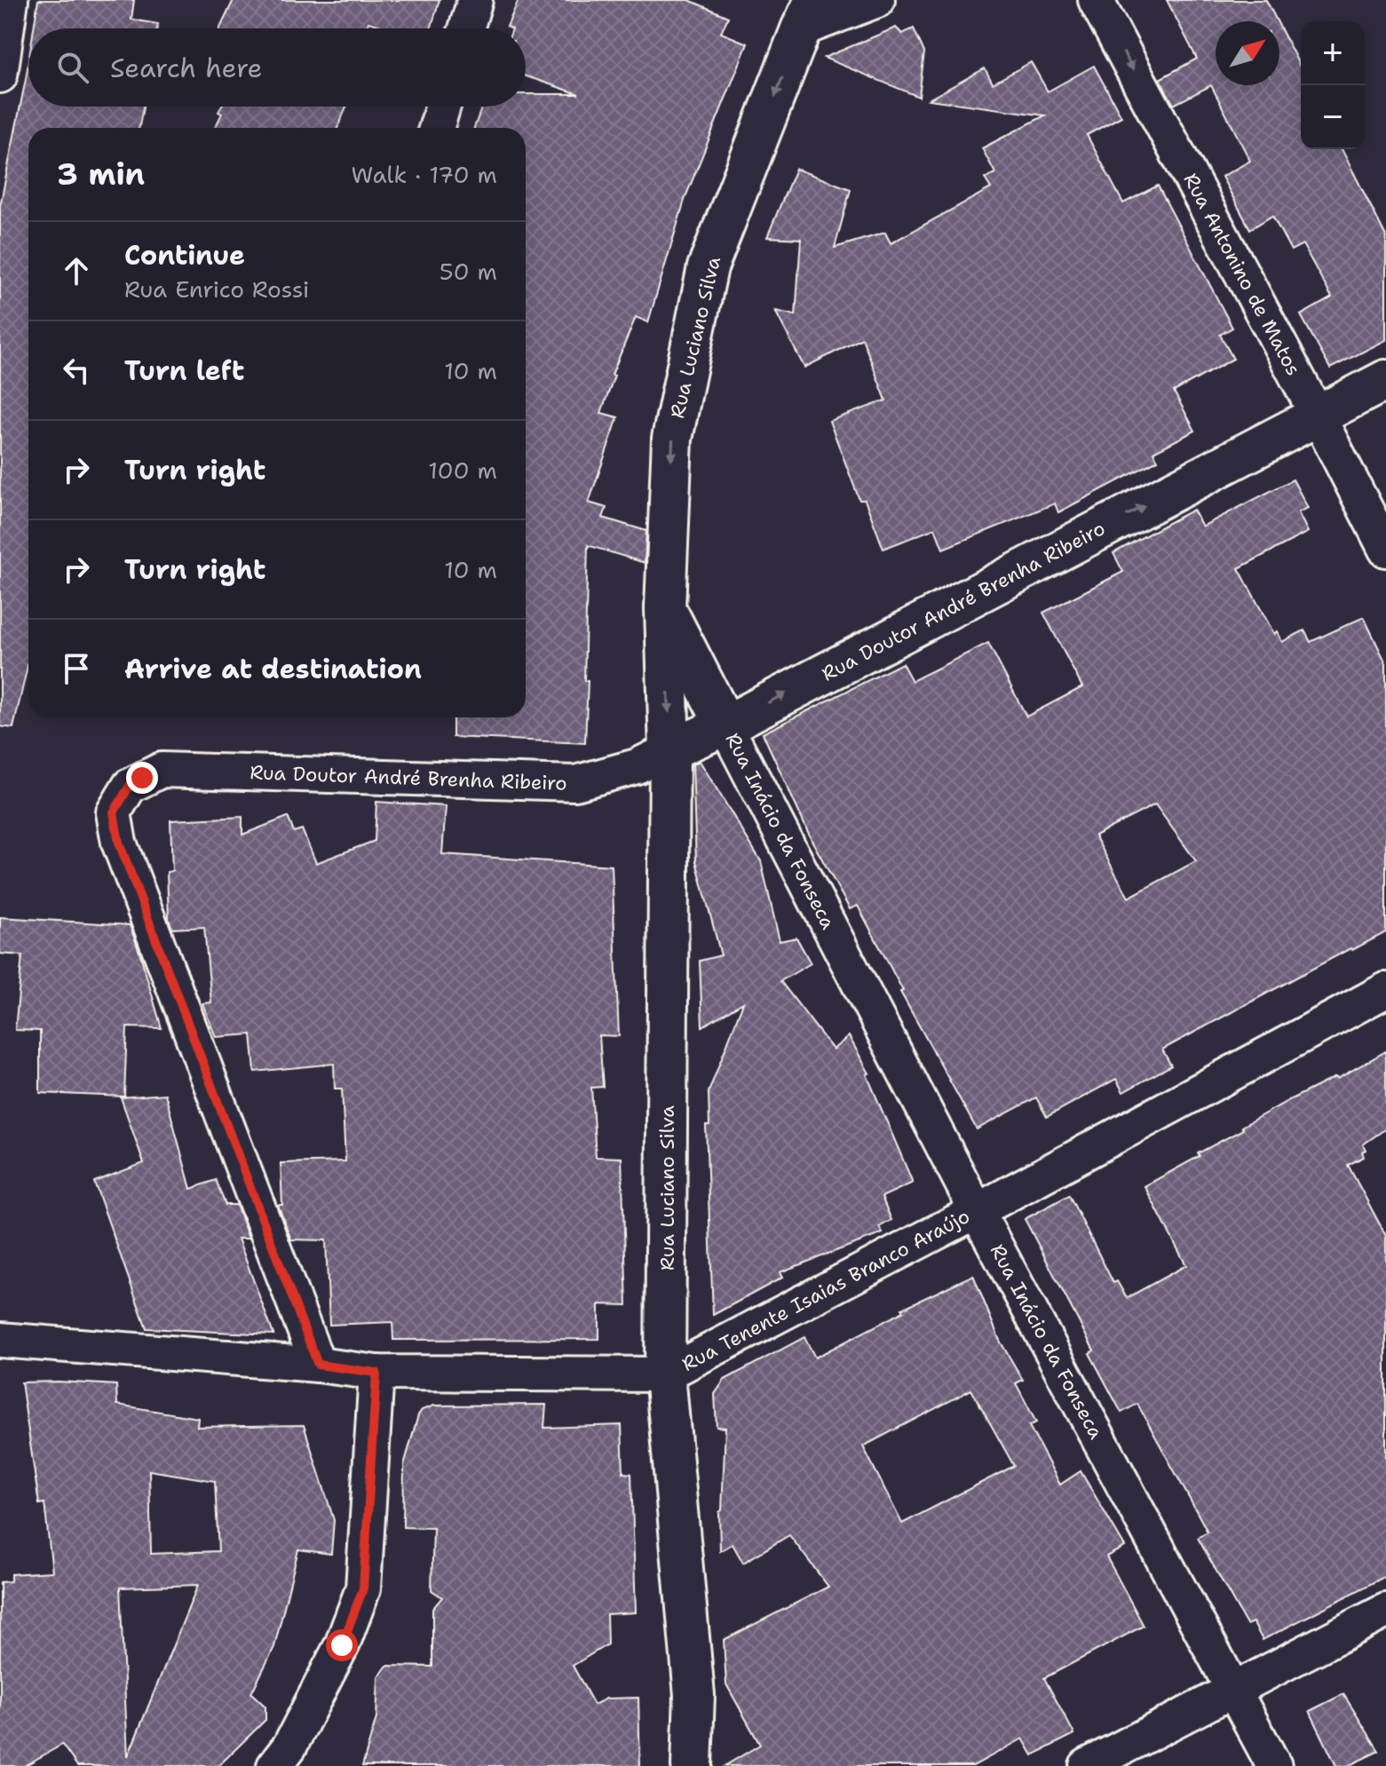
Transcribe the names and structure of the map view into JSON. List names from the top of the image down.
{
  "streets": {
    "street": [
      "Rua Antonino de Matos",
      "Rua Luciano Silva",
      "Rua Doutor André Brenha Ribeiro",
      "Rua Inácio da Fonseca",
      "Rua Tenente Isaias Branco Araújo"
    ]
  },
  "crossings": [
    ["Rua Antonino de Matos", "Rua Doutor André Brenha Ribeiro"],
    ["Rua Luciano Silva", "Rua Doutor André Brenha Ribeiro"],
    ["Rua Luciano Silva", "Rua Inácio da Fonseca"],
    ["Rua Luciano Silva", "Rua Tenente Isaias Branco Araújo"],
    ["Rua Doutor André Brenha Ribeiro", "Rua Inácio da Fonseca"],
    ["Rua Doutor André Brenha Ribeiro", "Rua Tenente Isaias Branco Araújo"],
    ["Rua Inácio da Fonseca", "Rua Tenente Isaias Branco Araújo"]
  ],
  "one_way": ["Rua Antonino de Matos", "Rua Luciano Silva"],
  "north": "top right",
  "page": {
    "map_buttons": ["+", "−"],
    "search": "Search here",
    "heading": ["3 min", "Walk · 170 m"],
    "list": [
      ["Continue", "Rua Enrico Rossi", "50 m"],
      ["Turn left", "10 m"],
      ["Turn right", "100 m"],
      ["Turn right", "10 m"],
      "Arrive at destination"
    ]
  }
}
